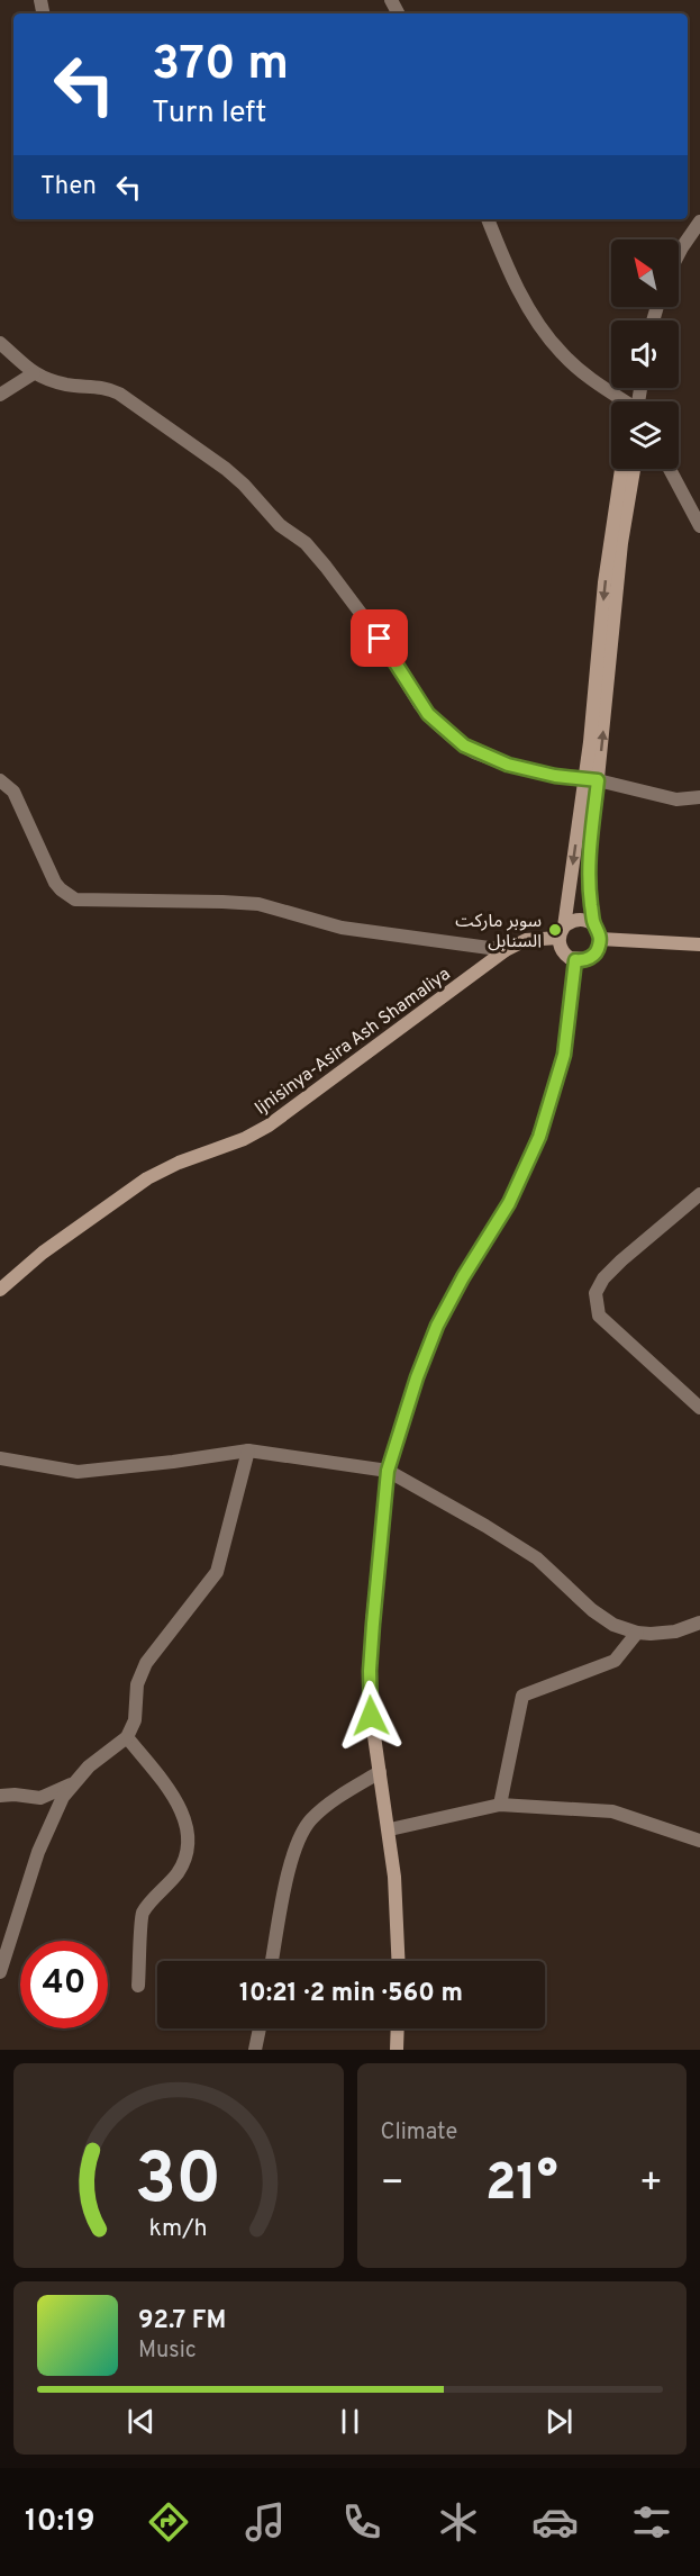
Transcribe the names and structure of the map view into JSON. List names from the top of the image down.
{
  "streets": {
    "street": ["Ijnisinya-Asira Ash Shamaliya"]
  },
  "places": ["سوبر ماركت السنابل"],
  "north": "top left",
  "page": {
    "turn": ["370 m", "Turn left"],
    "then": "Then",
    "limit": "40",
    "trip": "10:21 · 2 min · 560 m",
    "tile": "Climate",
    "heat": ["−", "21°", "+"],
    "song": ["92.7 FM", "Music"],
    "tabs": "10:19",
    "gauge": ["30", "km/h"]
  }
}
